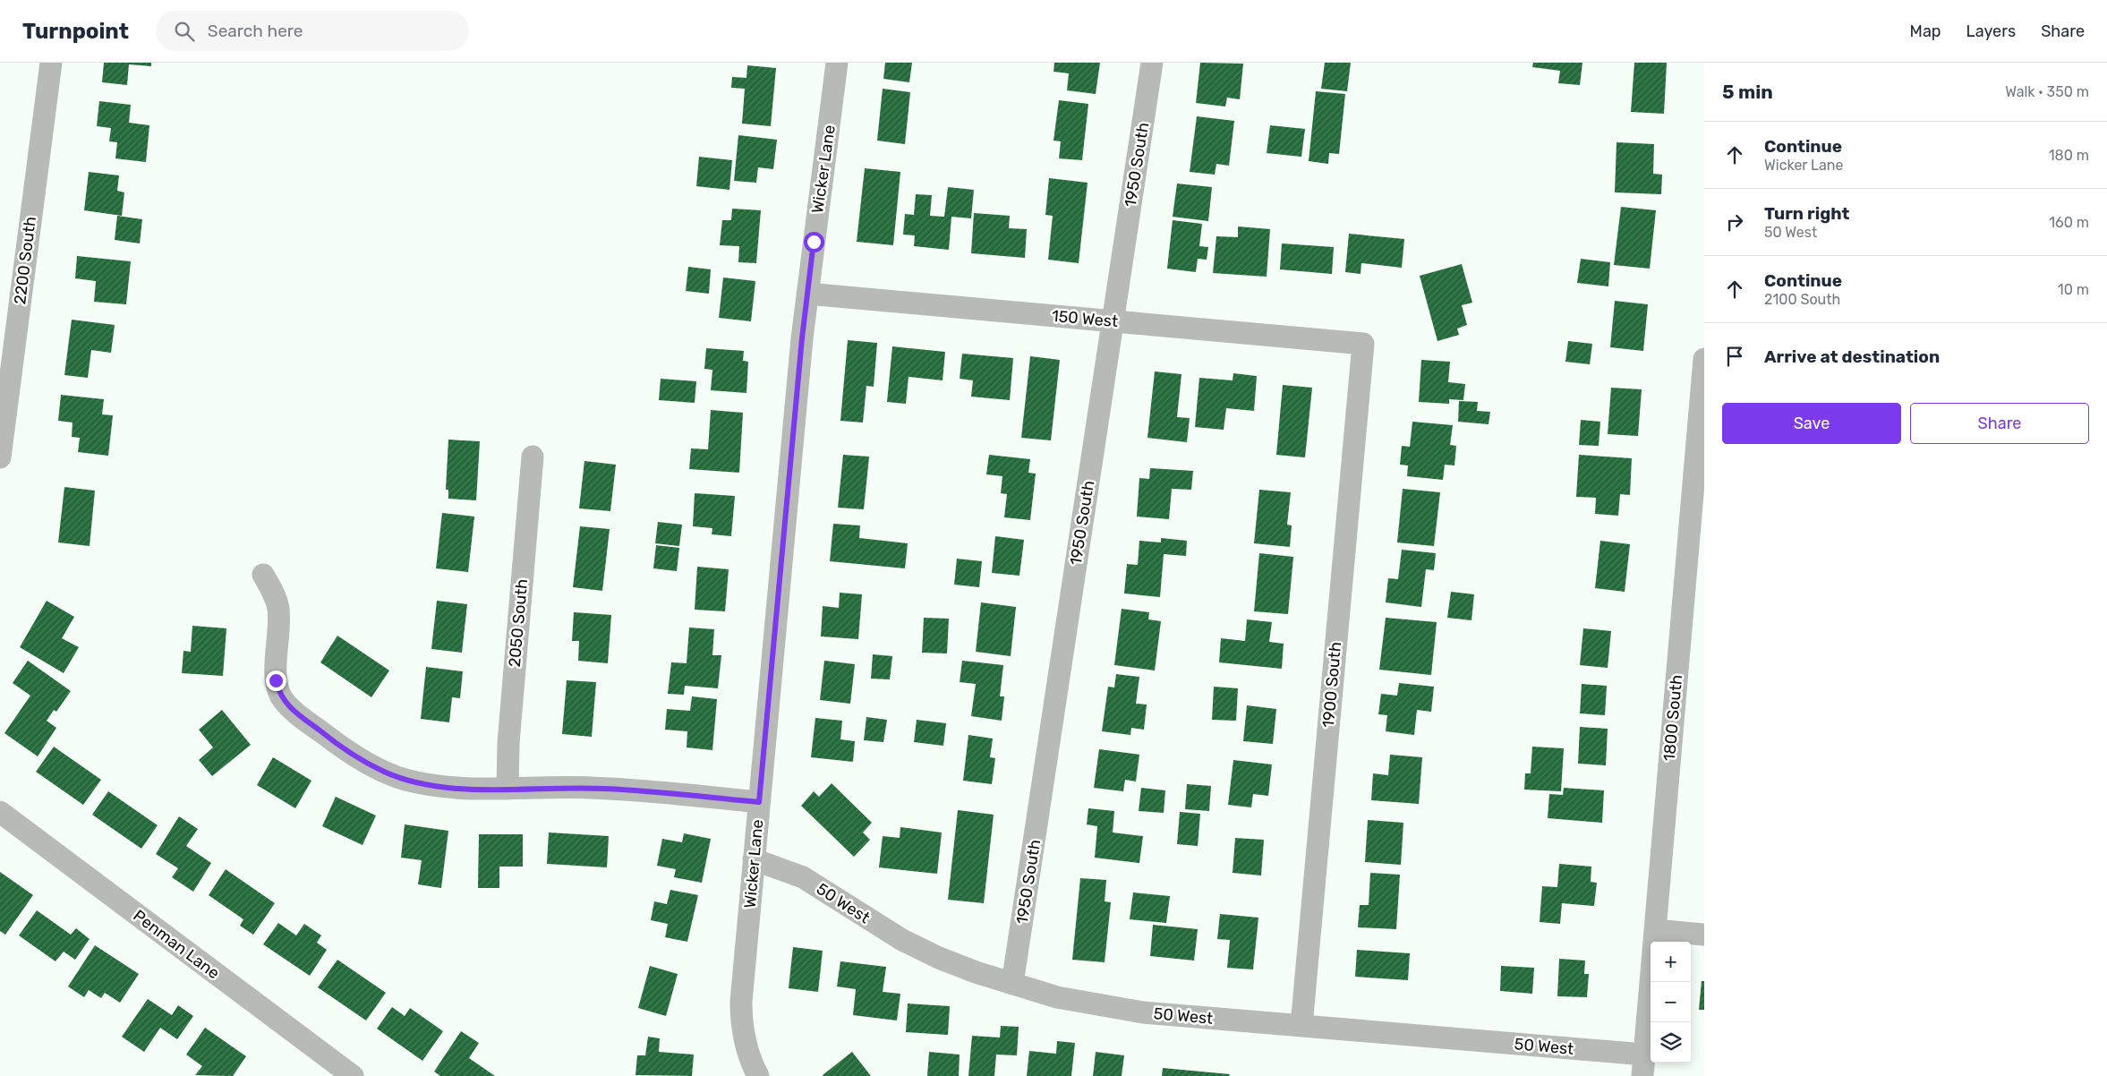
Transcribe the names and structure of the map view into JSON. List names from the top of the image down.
{
  "streets": {
    "street": [
      "1950 South",
      "Wicker Lane",
      "2200 South",
      "150 West",
      "2050 South",
      "1900 South",
      "1800 South",
      "50 West",
      "Penman Lane"
    ]
  },
  "crossings": [
    ["1950 South", "150 West"],
    ["1950 South", "50 West"],
    ["Wicker Lane", "150 West"],
    ["Wicker Lane", "50 West"],
    ["150 West", "1900 South"],
    ["1900 South", "50 West"],
    ["1800 South", "50 West"]
  ],
  "page": {
    "header": "Turnpoint",
    "search": "Search here",
    "nav": ["Map", "Layers", "Share"],
    "heading": ["5 min", "Walk · 350 m"],
    "list": [
      ["Continue", "Wicker Lane", "180 m"],
      ["Turn right", "50 West", "160 m"],
      ["Continue", "2100 South", "10 m"],
      "Arrive at destination"
    ],
    "buttons": ["Save", "Share"],
    "map_buttons": ["+", "−"]
  }
}
